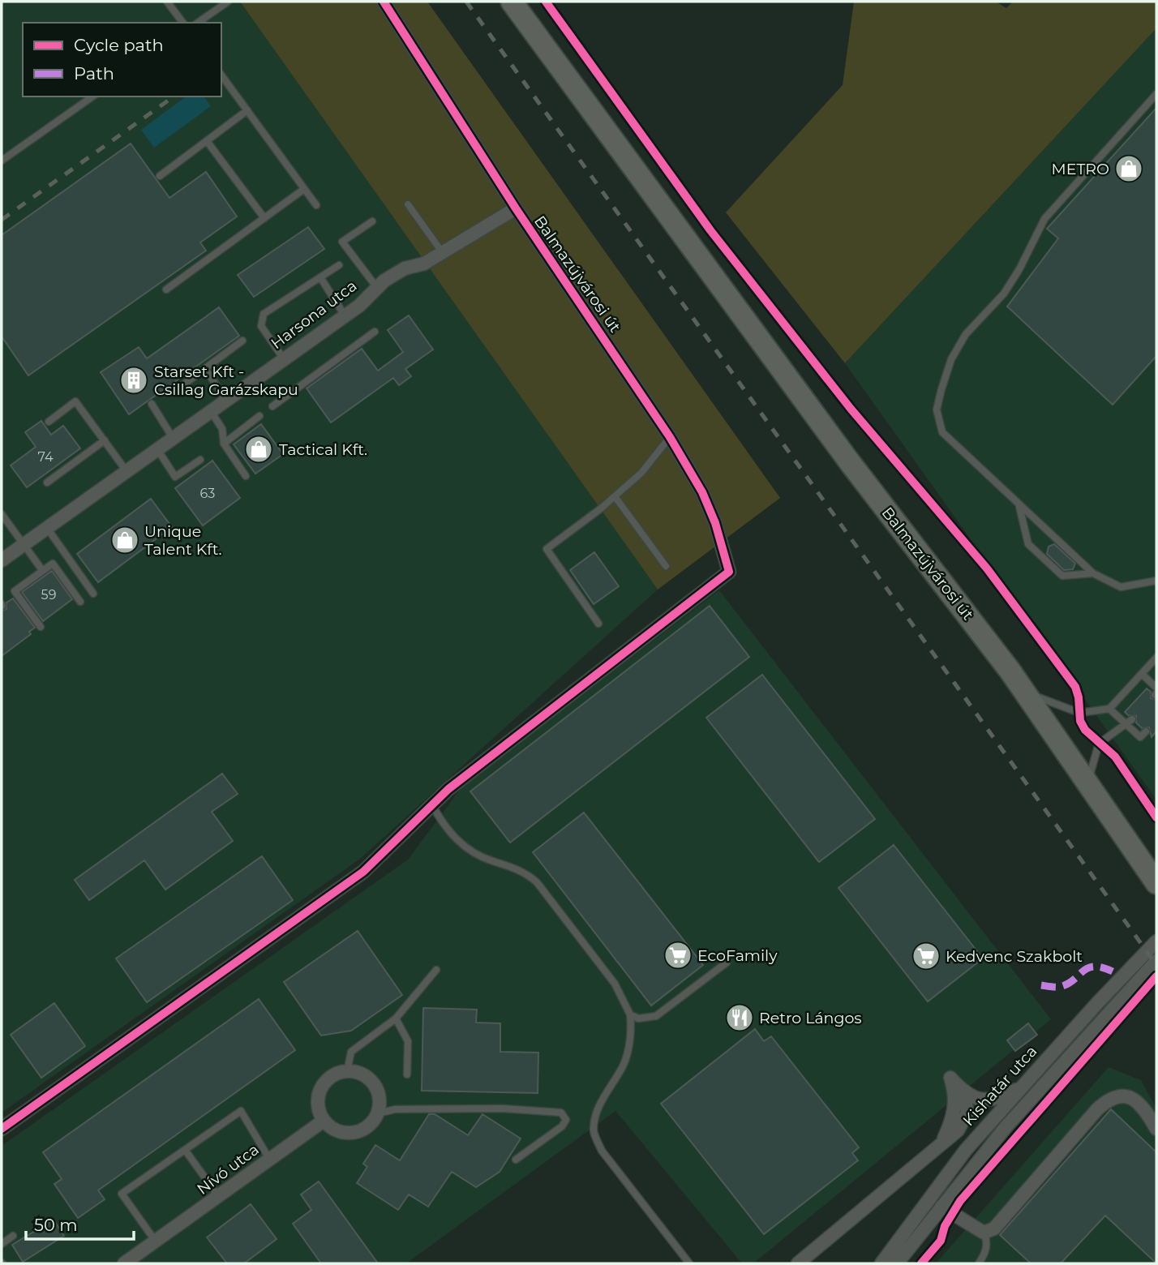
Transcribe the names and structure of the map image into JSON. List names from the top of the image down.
{
  "streets": {
    "main road": ["Balmazújvárosi út"],
    "street": ["Harsona utca", "Kishatár utca", "Nívó utca"]
  },
  "crossings": [
    ["Balmazújvárosi út", "Harsona utca"]
  ],
  "places": {
    "shop": ["METRO", "Tactical Kft.", "Unique Talent Kft."],
    "building": ["Starset Kft - Csillag Garázskapu"],
    "supermarket": ["EcoFamily", "Kedvenc Szakbolt"],
    "restaurant": ["Retro Lángos"]
  },
  "house_numbers": ["74", "63", "59"],
  "legend": ["Cycle path", "Path"],
  "scale_bar": "50 m"
}
